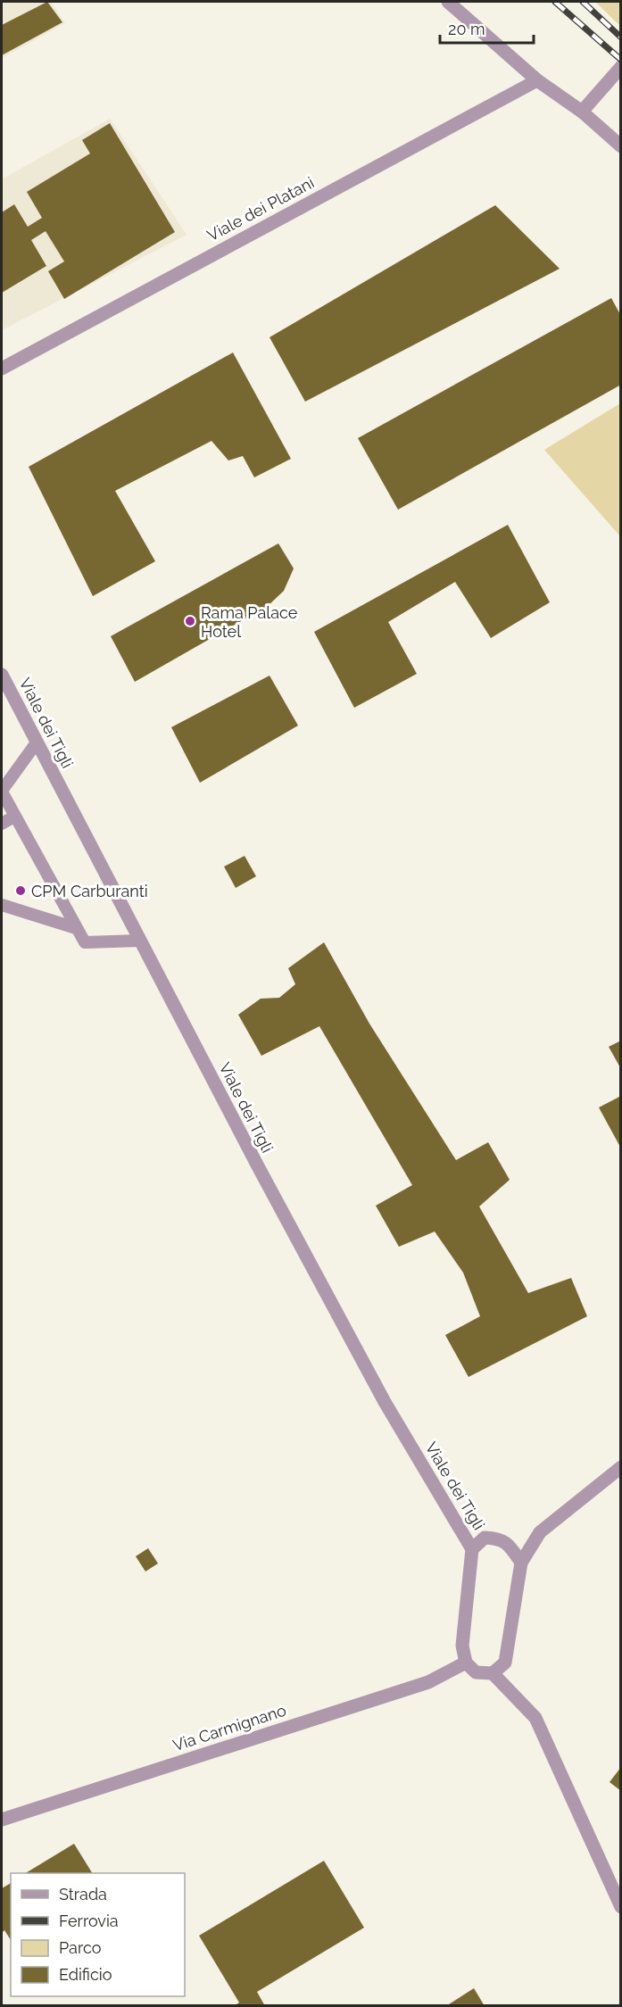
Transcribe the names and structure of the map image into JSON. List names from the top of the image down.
{
  "streets": {
    "street": ["Viale dei Platani", "Viale dei Tigli", "Via Carmignano"]
  },
  "places": ["Rama Palace Hotel", "CPM Carburanti"],
  "legend": [
    "Strada",
    "Ferrovia",
    "Parco",
    "Edificio"
  ],
  "scale_bar": "20 m"
}
